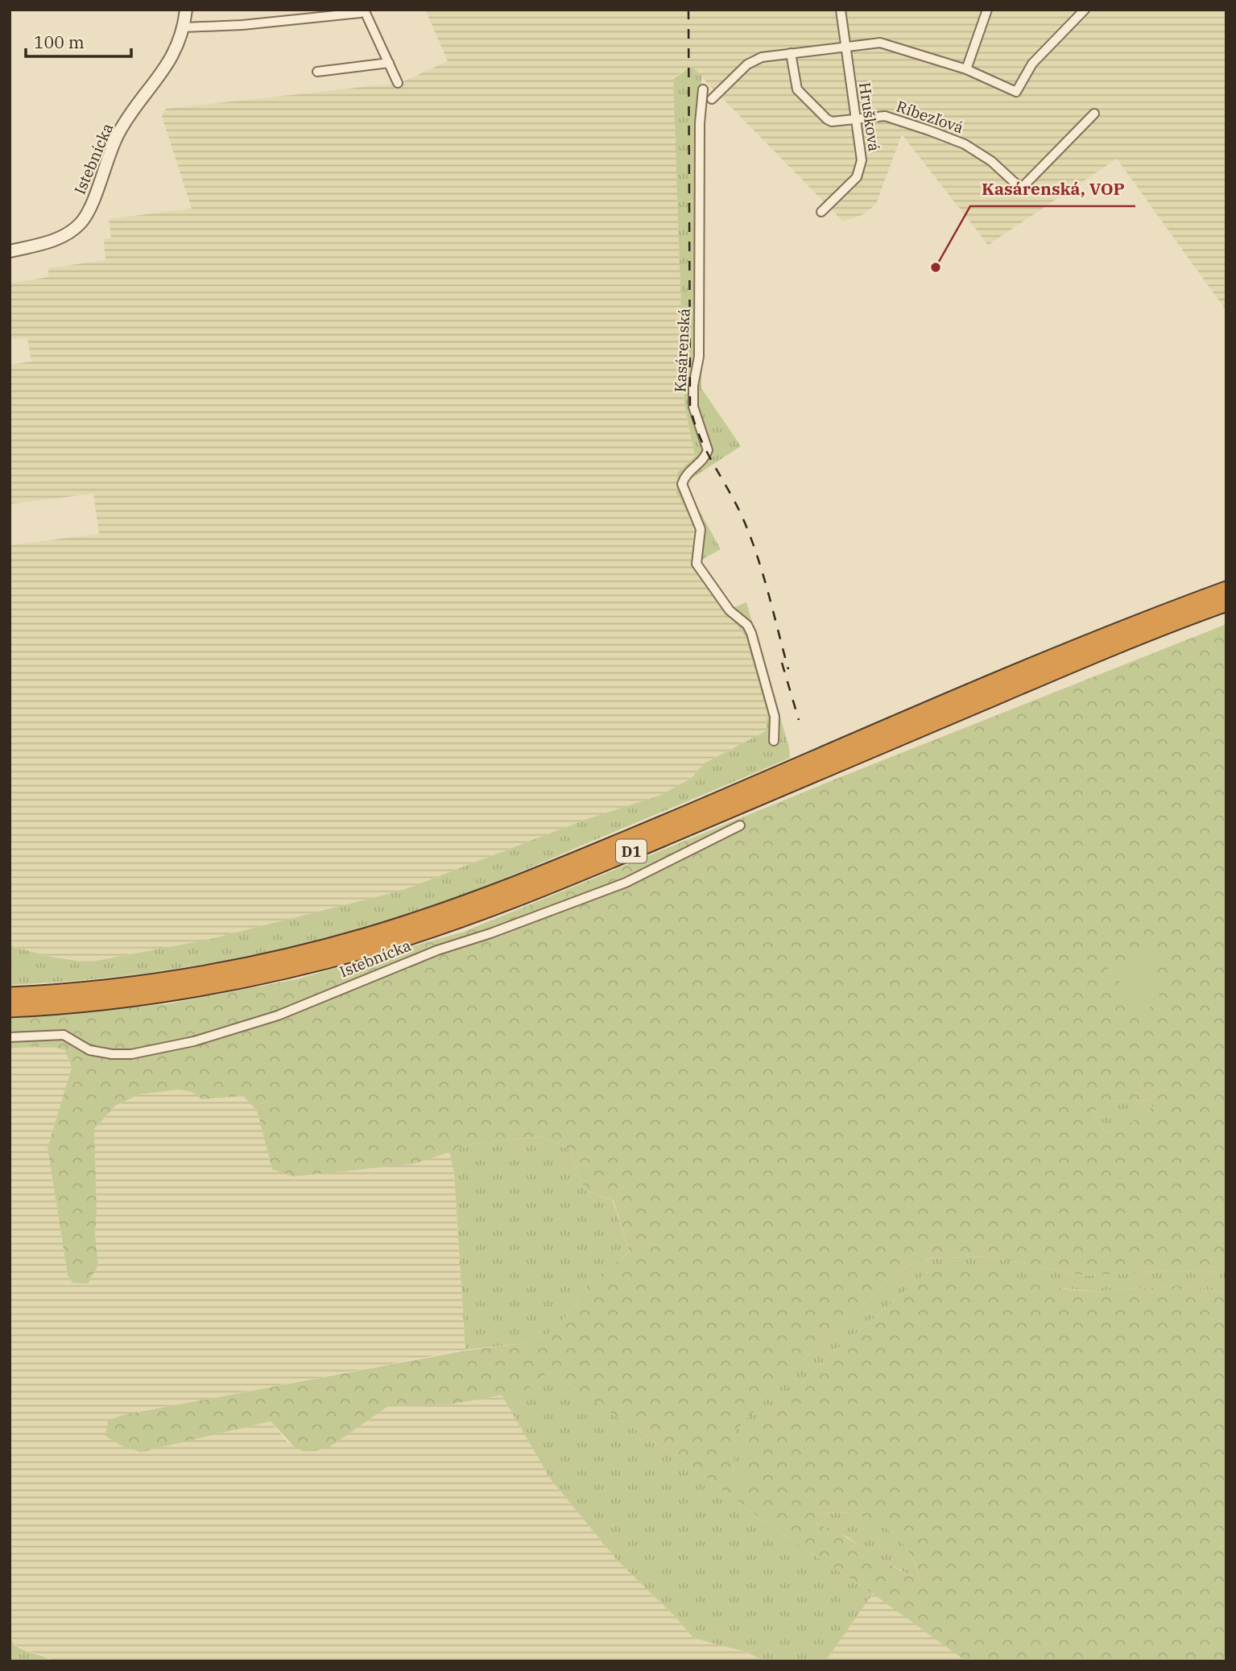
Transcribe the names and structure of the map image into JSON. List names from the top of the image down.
{
  "streets": {
    "highway": ["D1"],
    "street": [
      "Hrušková",
      "Ríbezľová",
      "Istebnícka",
      "Kasárenská"
    ]
  },
  "crossings": [
    ["Hrušková", "Ríbezľová"]
  ],
  "places": ["Kasárenská, VOP"],
  "scale_bar": "100 m"
}
